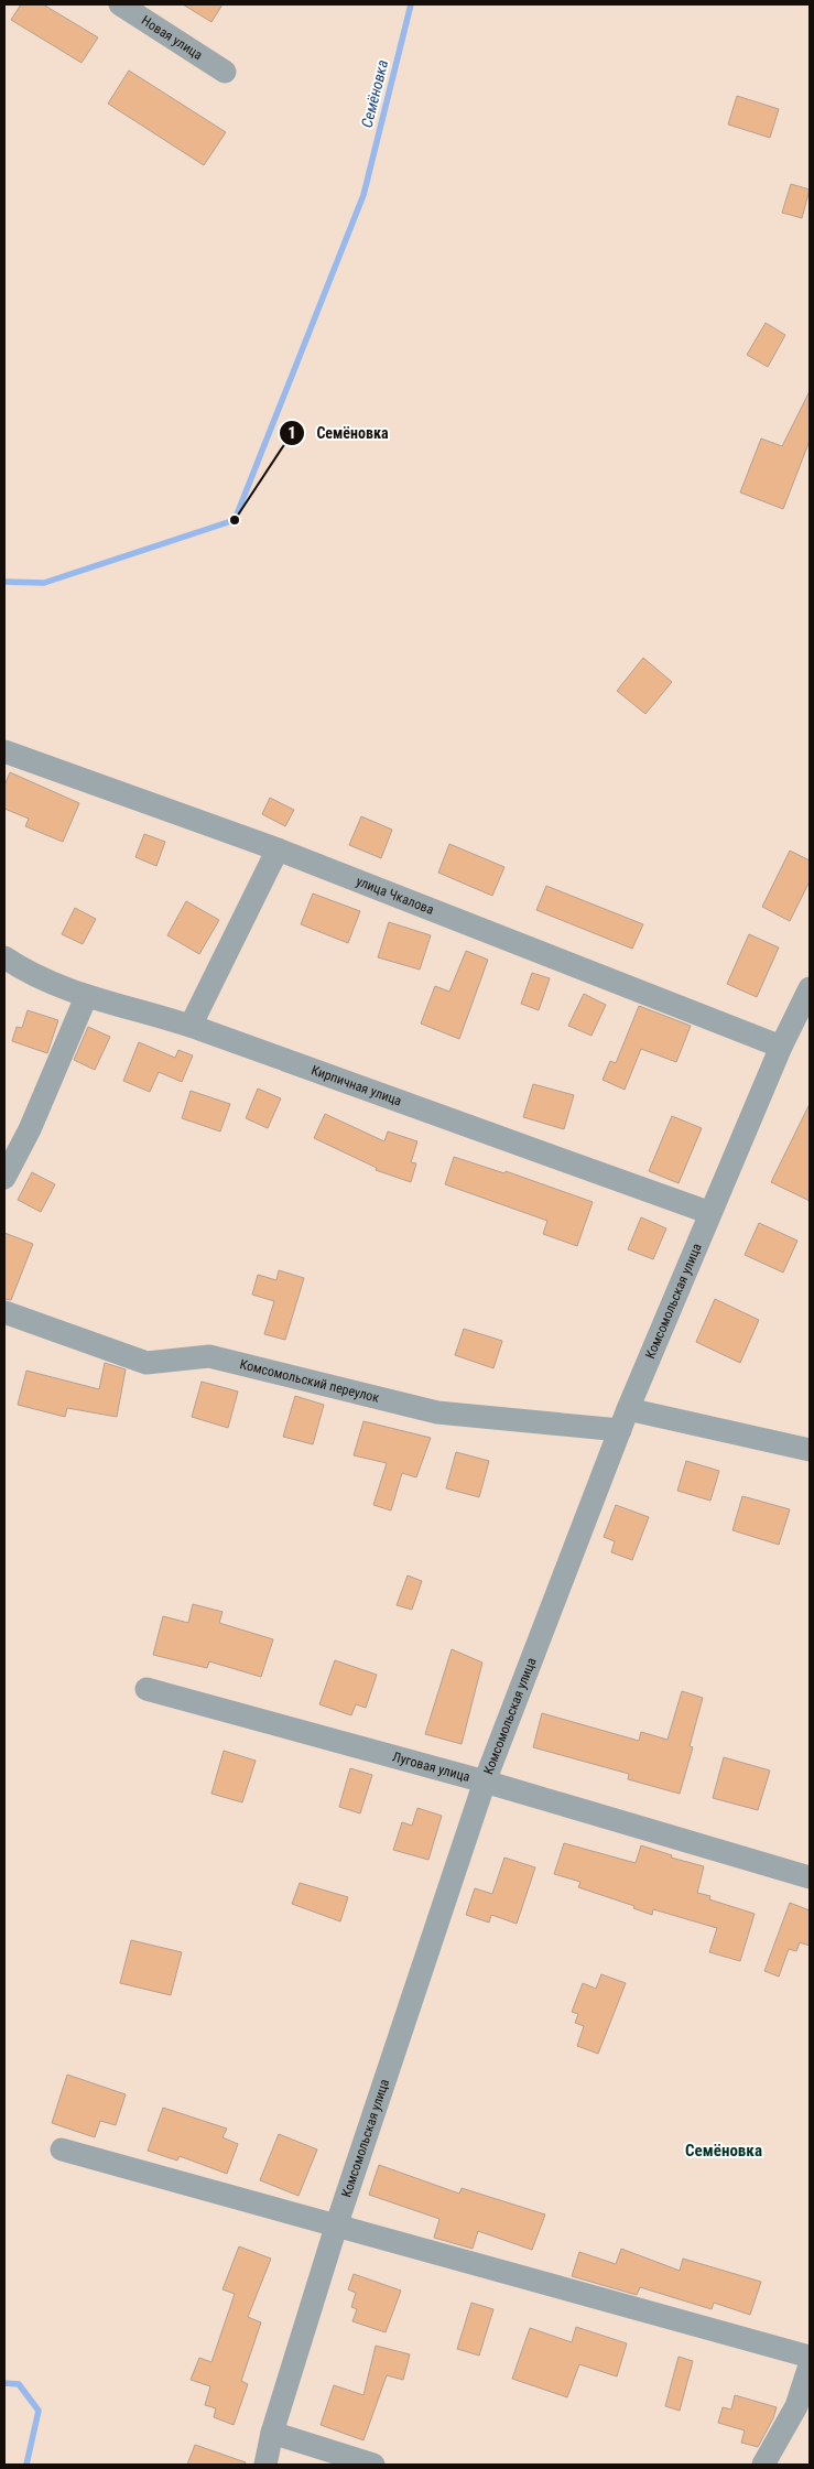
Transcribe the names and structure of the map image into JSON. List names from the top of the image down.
{
  "streets": {
    "street": [
      "Новая улица",
      "улица Чкалова",
      "Кирпичная улица",
      "Комсомольская улица",
      "Комсомольский переулок",
      "Луговая улица"
    ]
  },
  "crossings": [
    ["улица Чкалова", "Комсомольская улица"],
    ["Кирпичная улица", "Комсомольская улица"],
    ["Комсомольская улица", "Комсомольский переулок"],
    ["Комсомольская улица", "Луговая улица"]
  ],
  "districts": ["Семёновка"],
  "water": ["Семёновка"],
  "places": ["Семёновка"]
}
